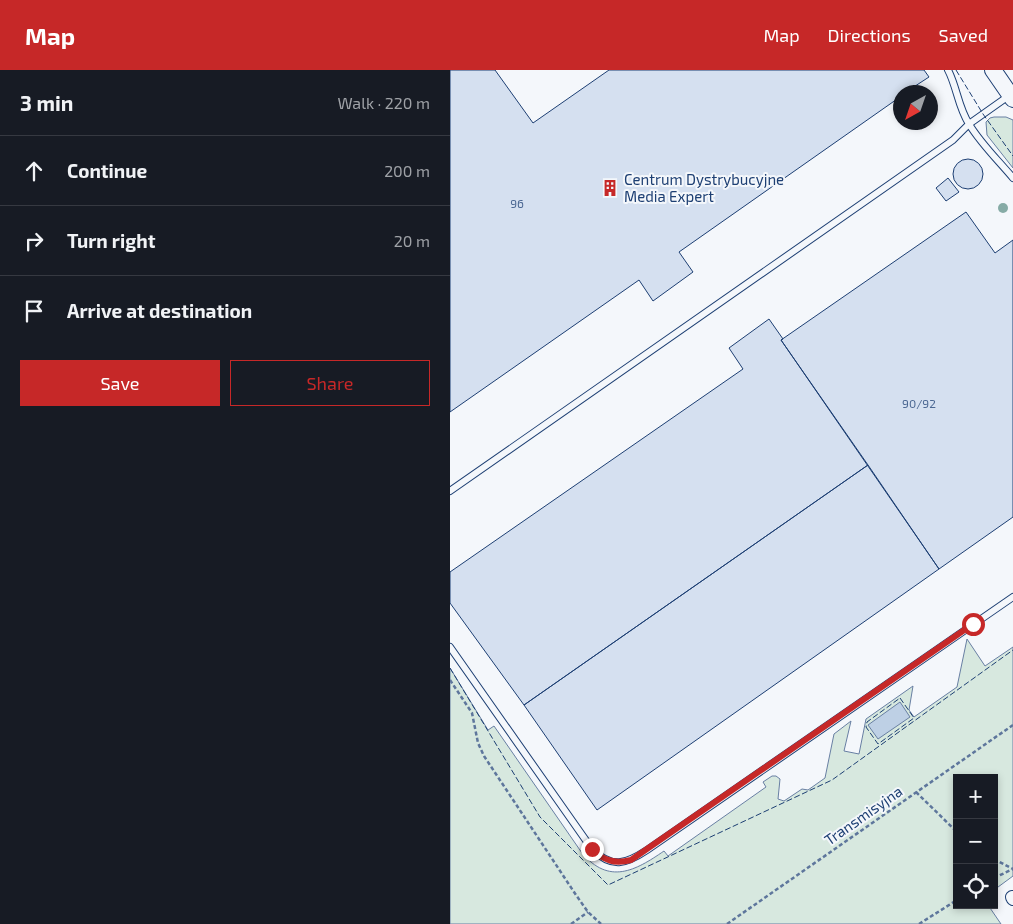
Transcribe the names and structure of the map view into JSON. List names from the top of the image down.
{
  "streets": {
    "path": ["Transmisyjna"]
  },
  "places": {
    "building": ["Centrum Dystrybucyjne Media Expert"]
  },
  "house_numbers": ["96", "90/92"],
  "north": "bottom left",
  "page": {
    "header": "Map",
    "nav": ["Map", "Directions", "Saved"],
    "heading": ["3 min", "Walk · 220 m"],
    "list": [
      ["Continue", "200 m"],
      ["Turn right", "20 m"],
      "Arrive at destination"
    ],
    "buttons": ["Save", "Share"],
    "map_buttons": ["+", "−"]
  }
}
